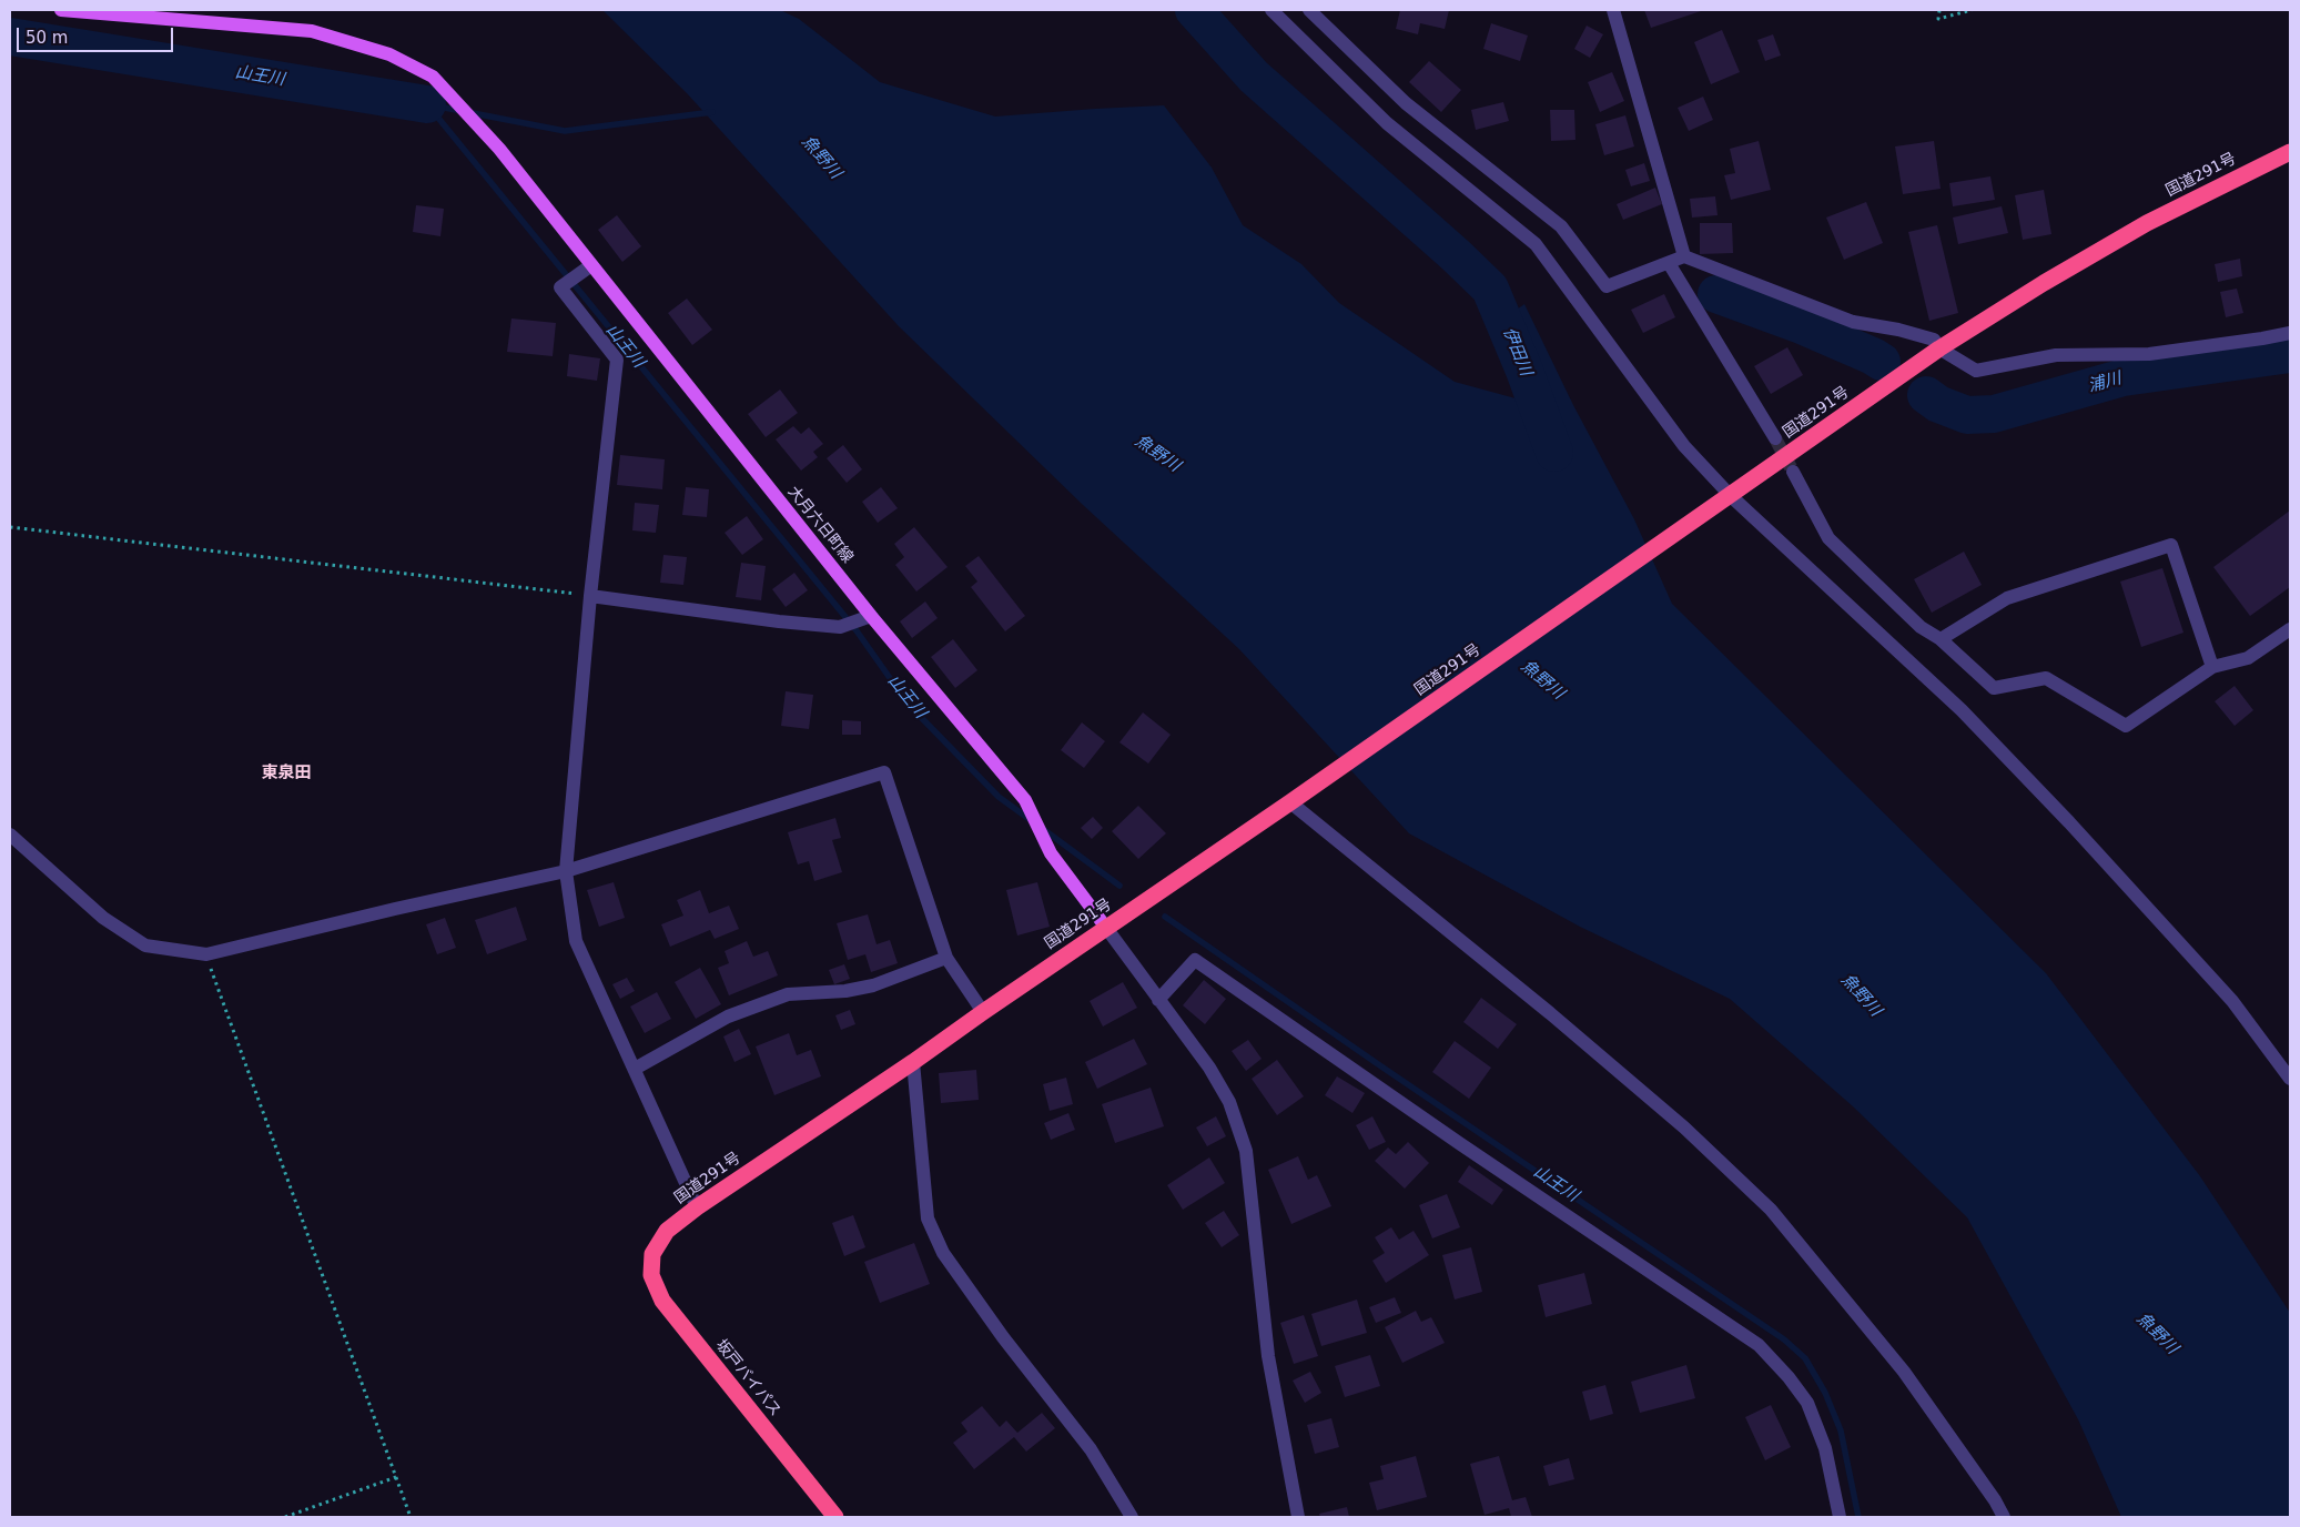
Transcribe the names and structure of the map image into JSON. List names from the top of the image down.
{
  "streets": {
    "highway": ["国道291号", "坂戸バイパス"],
    "main road": ["大月六日町線"]
  },
  "crossings": [
    ["国道291号", "大月六日町線"],
    ["国道291号", "坂戸バイパス"]
  ],
  "districts": ["東泉田"],
  "water": [
    "山王川",
    "魚野川",
    "伊田川",
    "浦川"
  ],
  "scale_bar": "50 m"
}
